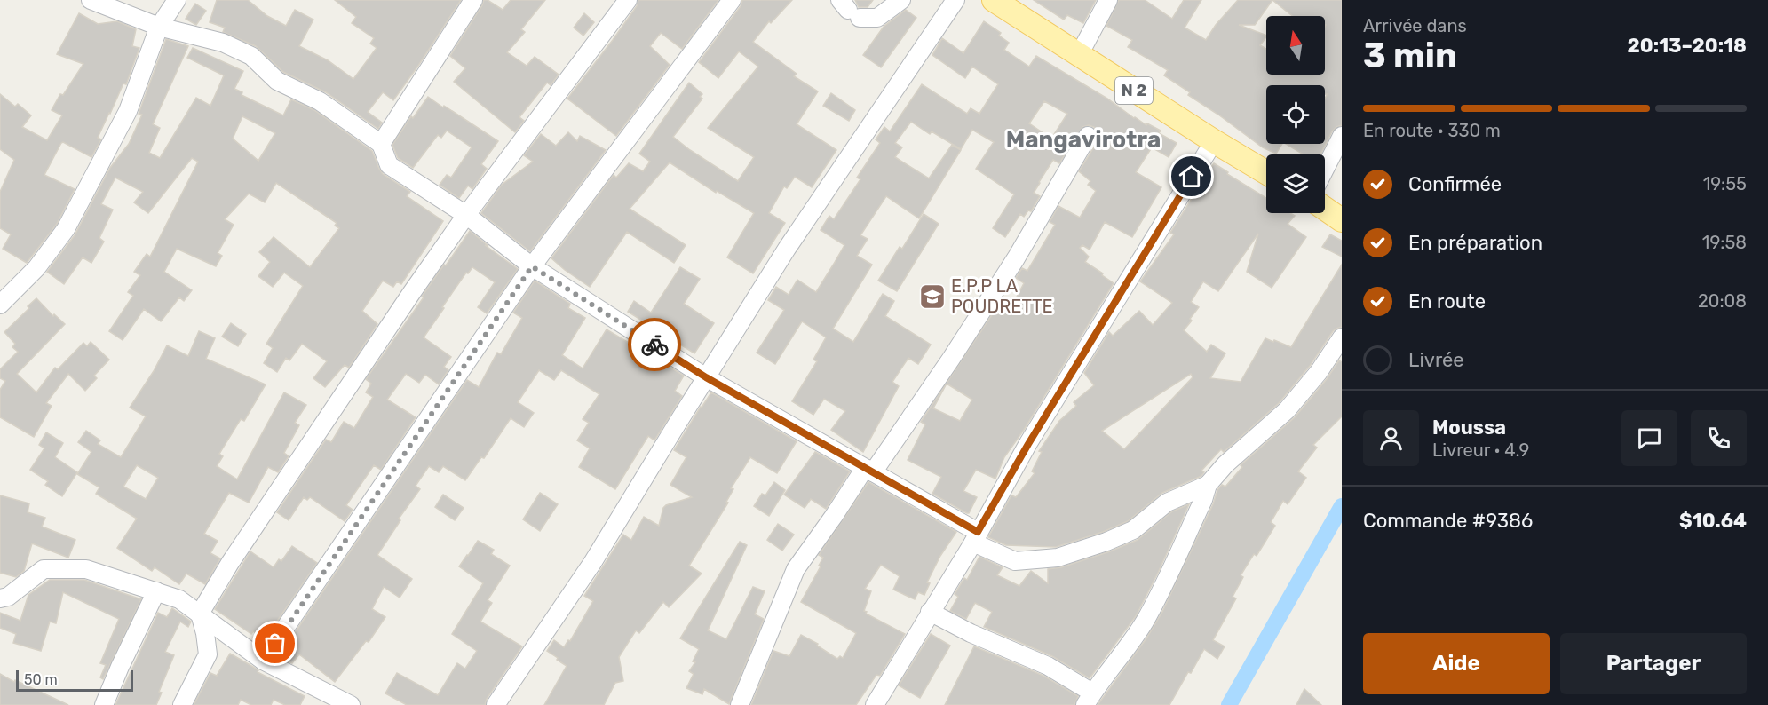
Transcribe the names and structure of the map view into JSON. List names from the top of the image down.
{
  "streets": {
    "main road": ["N 2"]
  },
  "districts": ["Mangavirotra"],
  "places": {
    "school or university": ["E.P.P LA POUDRETTE"]
  },
  "scale_bar": "50 m",
  "north": "top",
  "page": {
    "heading": ["3 min", "Arrivée dans", "20:13–20:18"],
    "panel": [
      "Moussa",
      "Livreur · 4.9",
      "Commande #9386",
      "$10.64"
    ],
    "bar": "En route · 330 m",
    "list": [
      ["Confirmée", "19:55"],
      ["En préparation", "19:58"],
      ["En route", "20:08"],
      "Livrée"
    ],
    "buttons": ["Aide", "Partager"],
    "scale": "50 m"
  }
}
